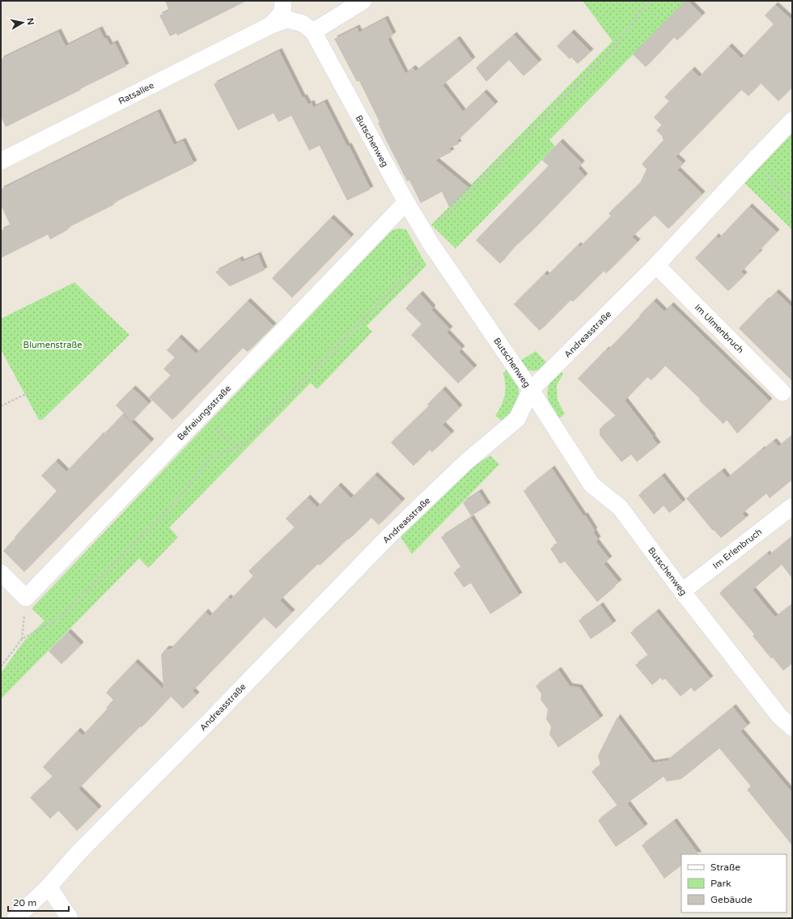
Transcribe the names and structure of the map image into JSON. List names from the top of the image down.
{
  "streets": {
    "street": [
      "Ratsallee",
      "Butschenweg",
      "Im Ulmenbruch",
      "Andreasstraße",
      "Befreiungsstraße",
      "Im Erlenbruch"
    ]
  },
  "crossings": [
    ["Ratsallee", "Butschenweg"],
    ["Butschenweg", "Andreasstraße"],
    ["Butschenweg", "Befreiungsstraße"],
    ["Butschenweg", "Im Erlenbruch"],
    ["Im Ulmenbruch", "Andreasstraße"]
  ],
  "parks": ["Blumenstraße"],
  "legend": ["Straße", "Park", "Gebäude"],
  "scale_bar": "20 m",
  "north": "right"
}
